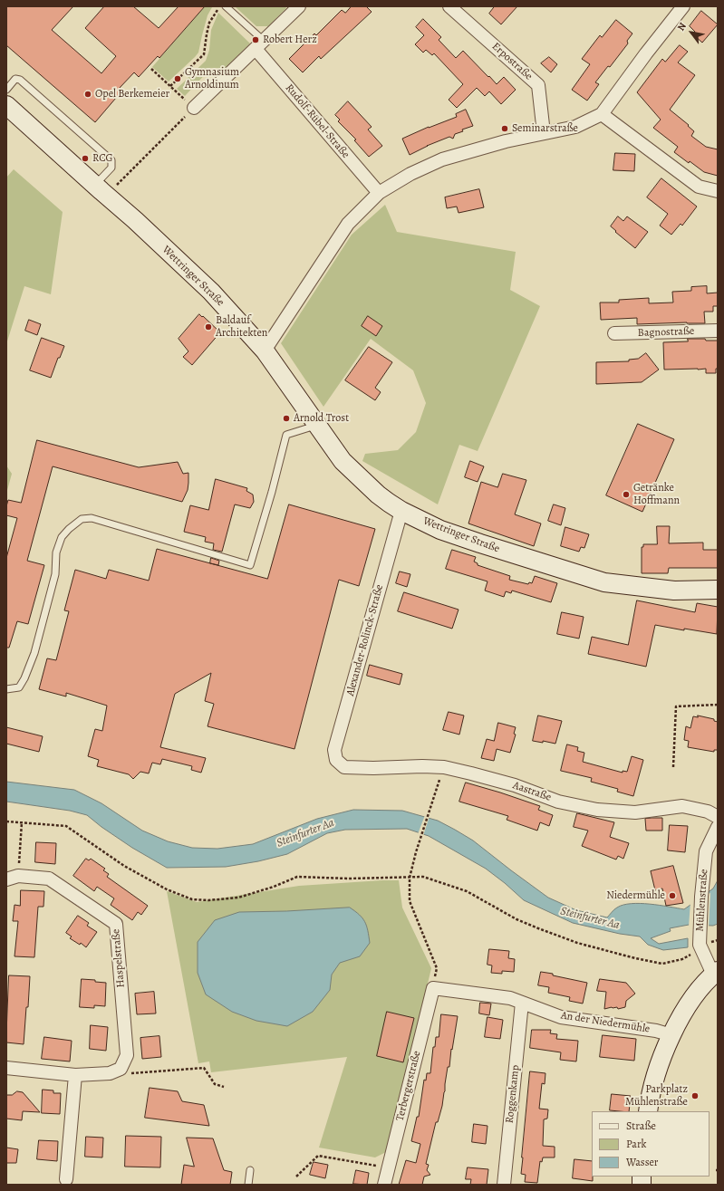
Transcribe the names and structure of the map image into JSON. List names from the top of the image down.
{
  "streets": {
    "main road": ["Wettringer Straße", "Mühlenstraße"],
    "street": [
      "Erpostraße",
      "Rudolf-Rübel-Straße",
      "Bagnostraße",
      "Alexander-Rolinck-Straße",
      "Aastraße",
      "Haspelstraße",
      "An der Niedermühle",
      "Terbergerstraße",
      "Roggenkamp"
    ]
  },
  "crossings": [
    ["Wettringer Straße", "Alexander-Rolinck-Straße"],
    ["Alexander-Rolinck-Straße", "Aastraße"],
    ["Mühlenstraße", "An der Niedermühle"],
    ["An der Niedermühle", "Terbergerstraße"],
    ["An der Niedermühle", "Roggenkamp"]
  ],
  "water": ["Steinfurter Aa"],
  "places": [
    "Robert Herz",
    "Gymnasium Arnoldinum",
    "Opel Berkemeier",
    "Seminarstraße",
    "RCG",
    "Baldauf Architekten",
    "Arnold Trost",
    "Getränke Hoffmann",
    "Niedermühle",
    "Parkplatz Mühlenstraße"
  ],
  "legend": ["Straße", "Park", "Wasser"],
  "north": "top left"
}
